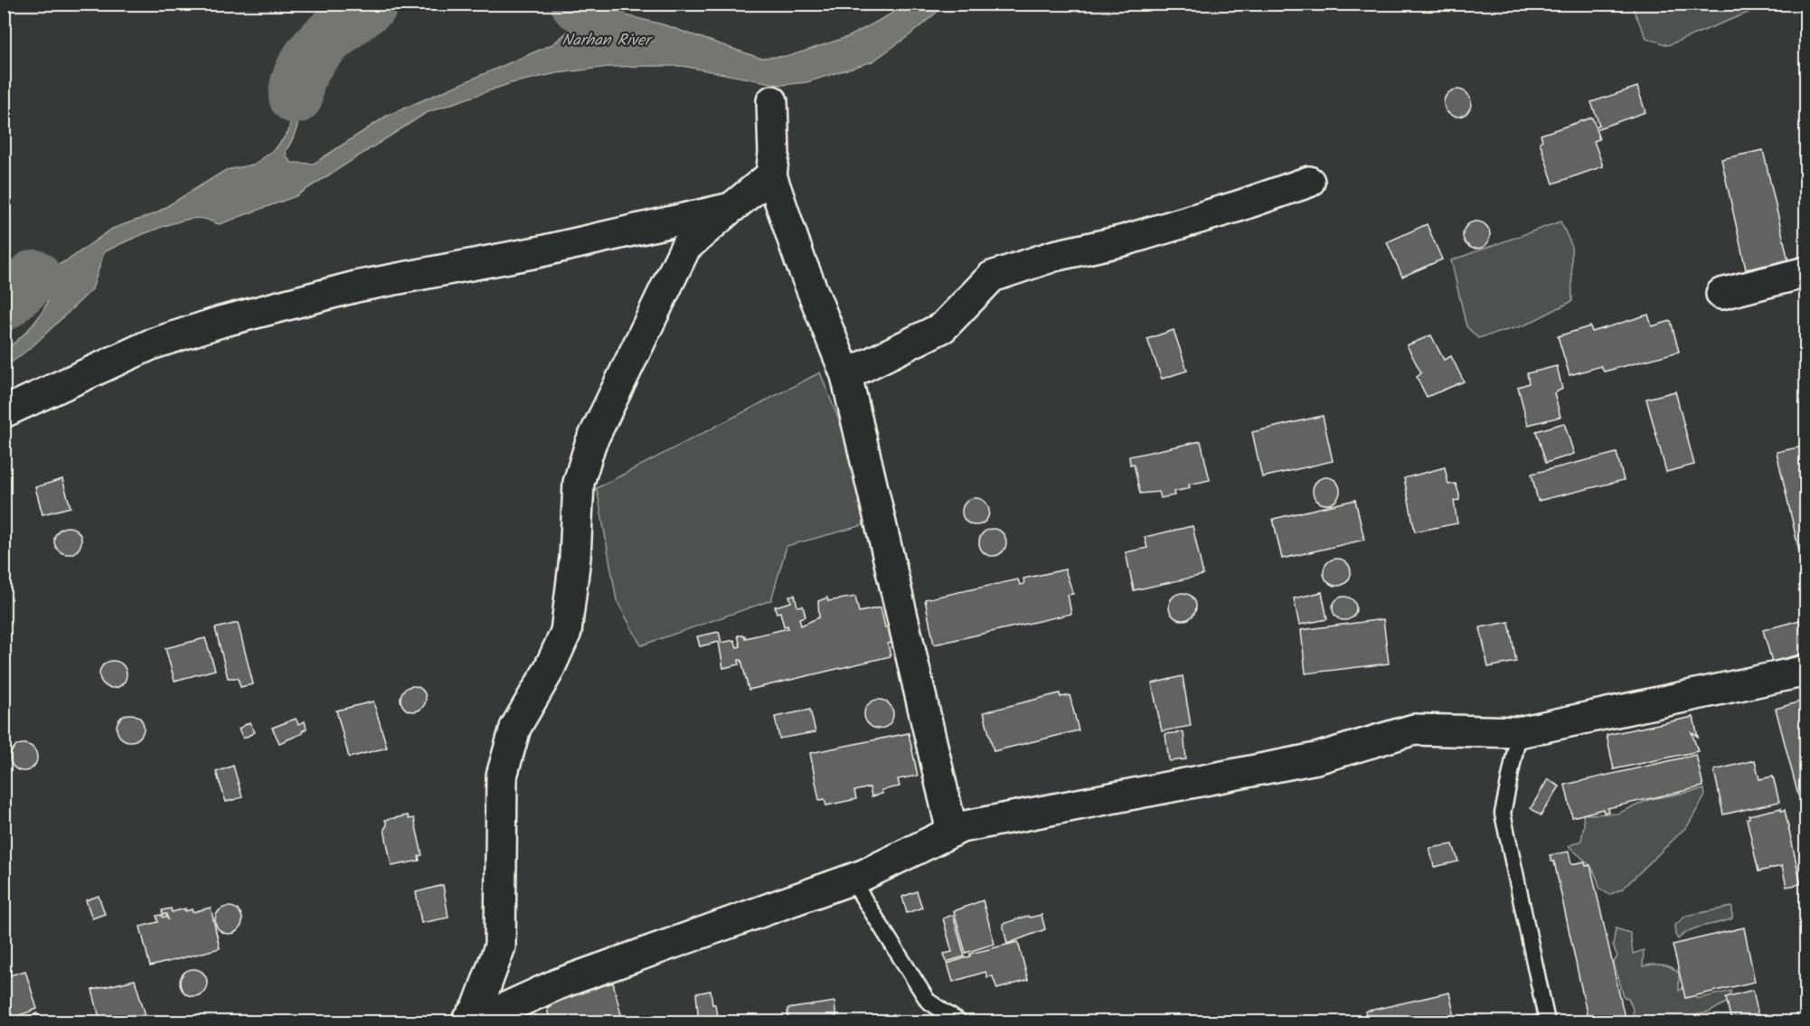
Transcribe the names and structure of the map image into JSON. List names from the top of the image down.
{
  "water": ["Narhan River"]
}
